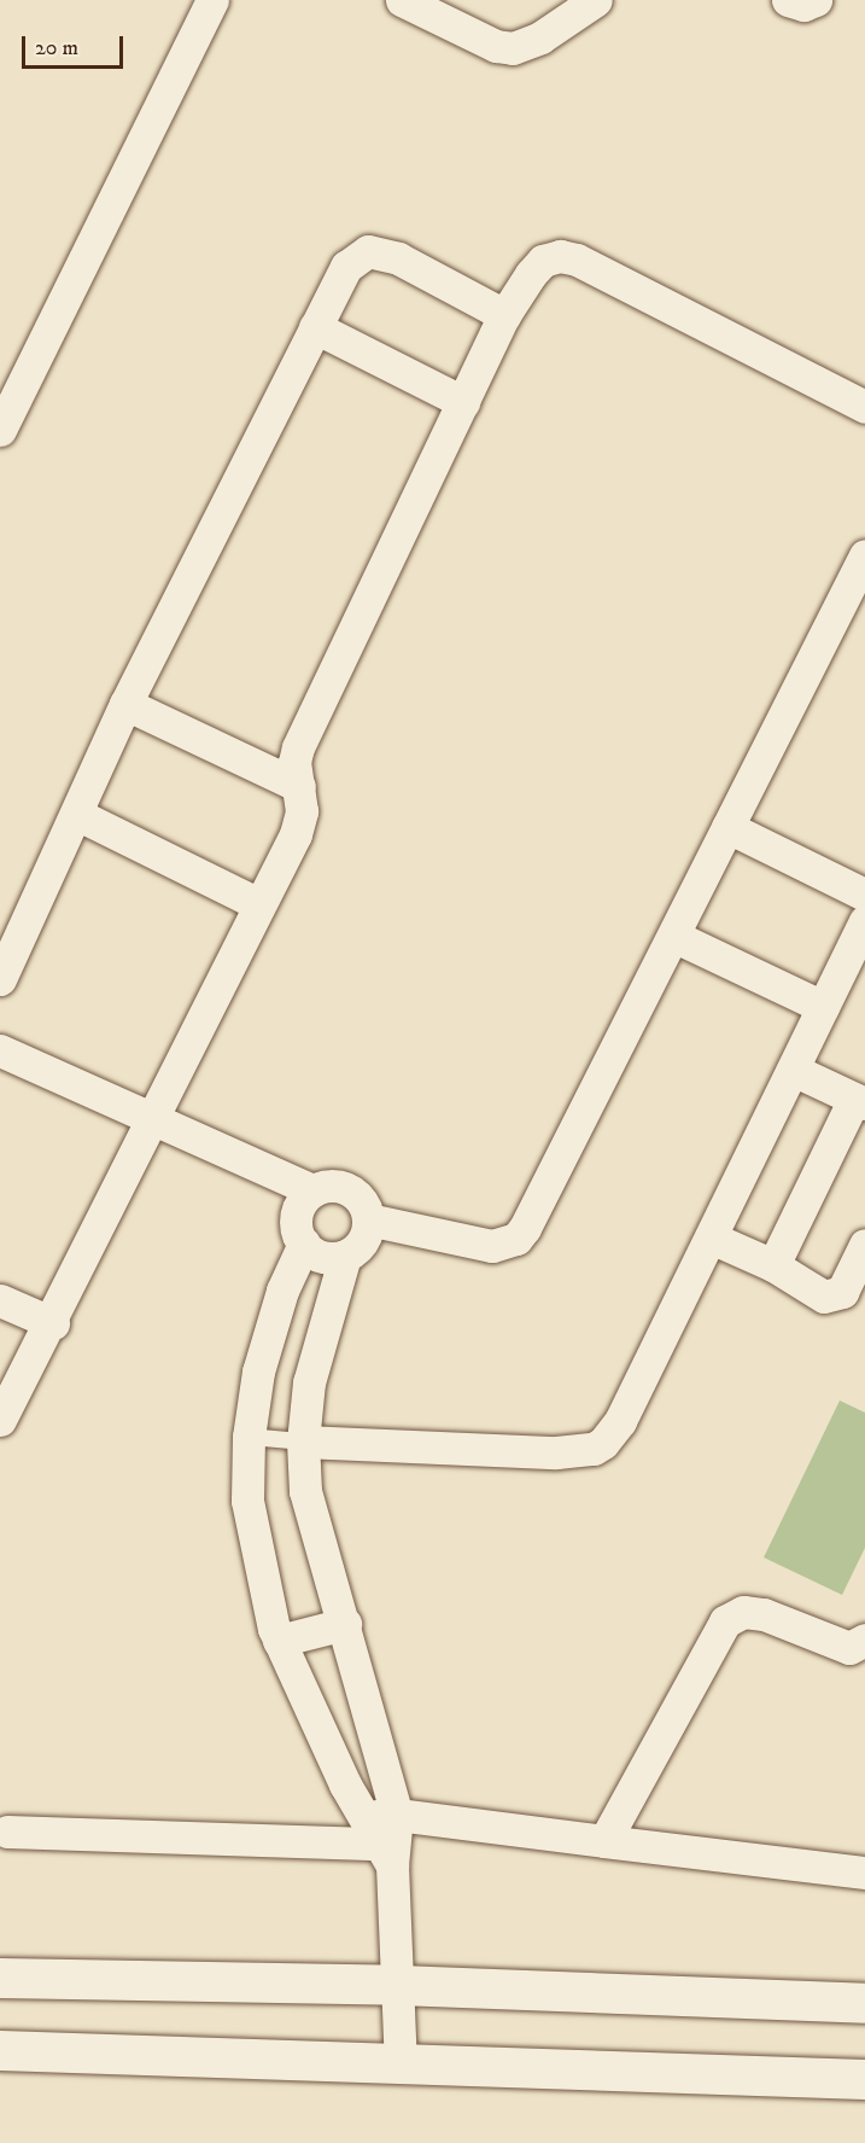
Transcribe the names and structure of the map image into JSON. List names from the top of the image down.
{
  "scale_bar": "20 m"
}
